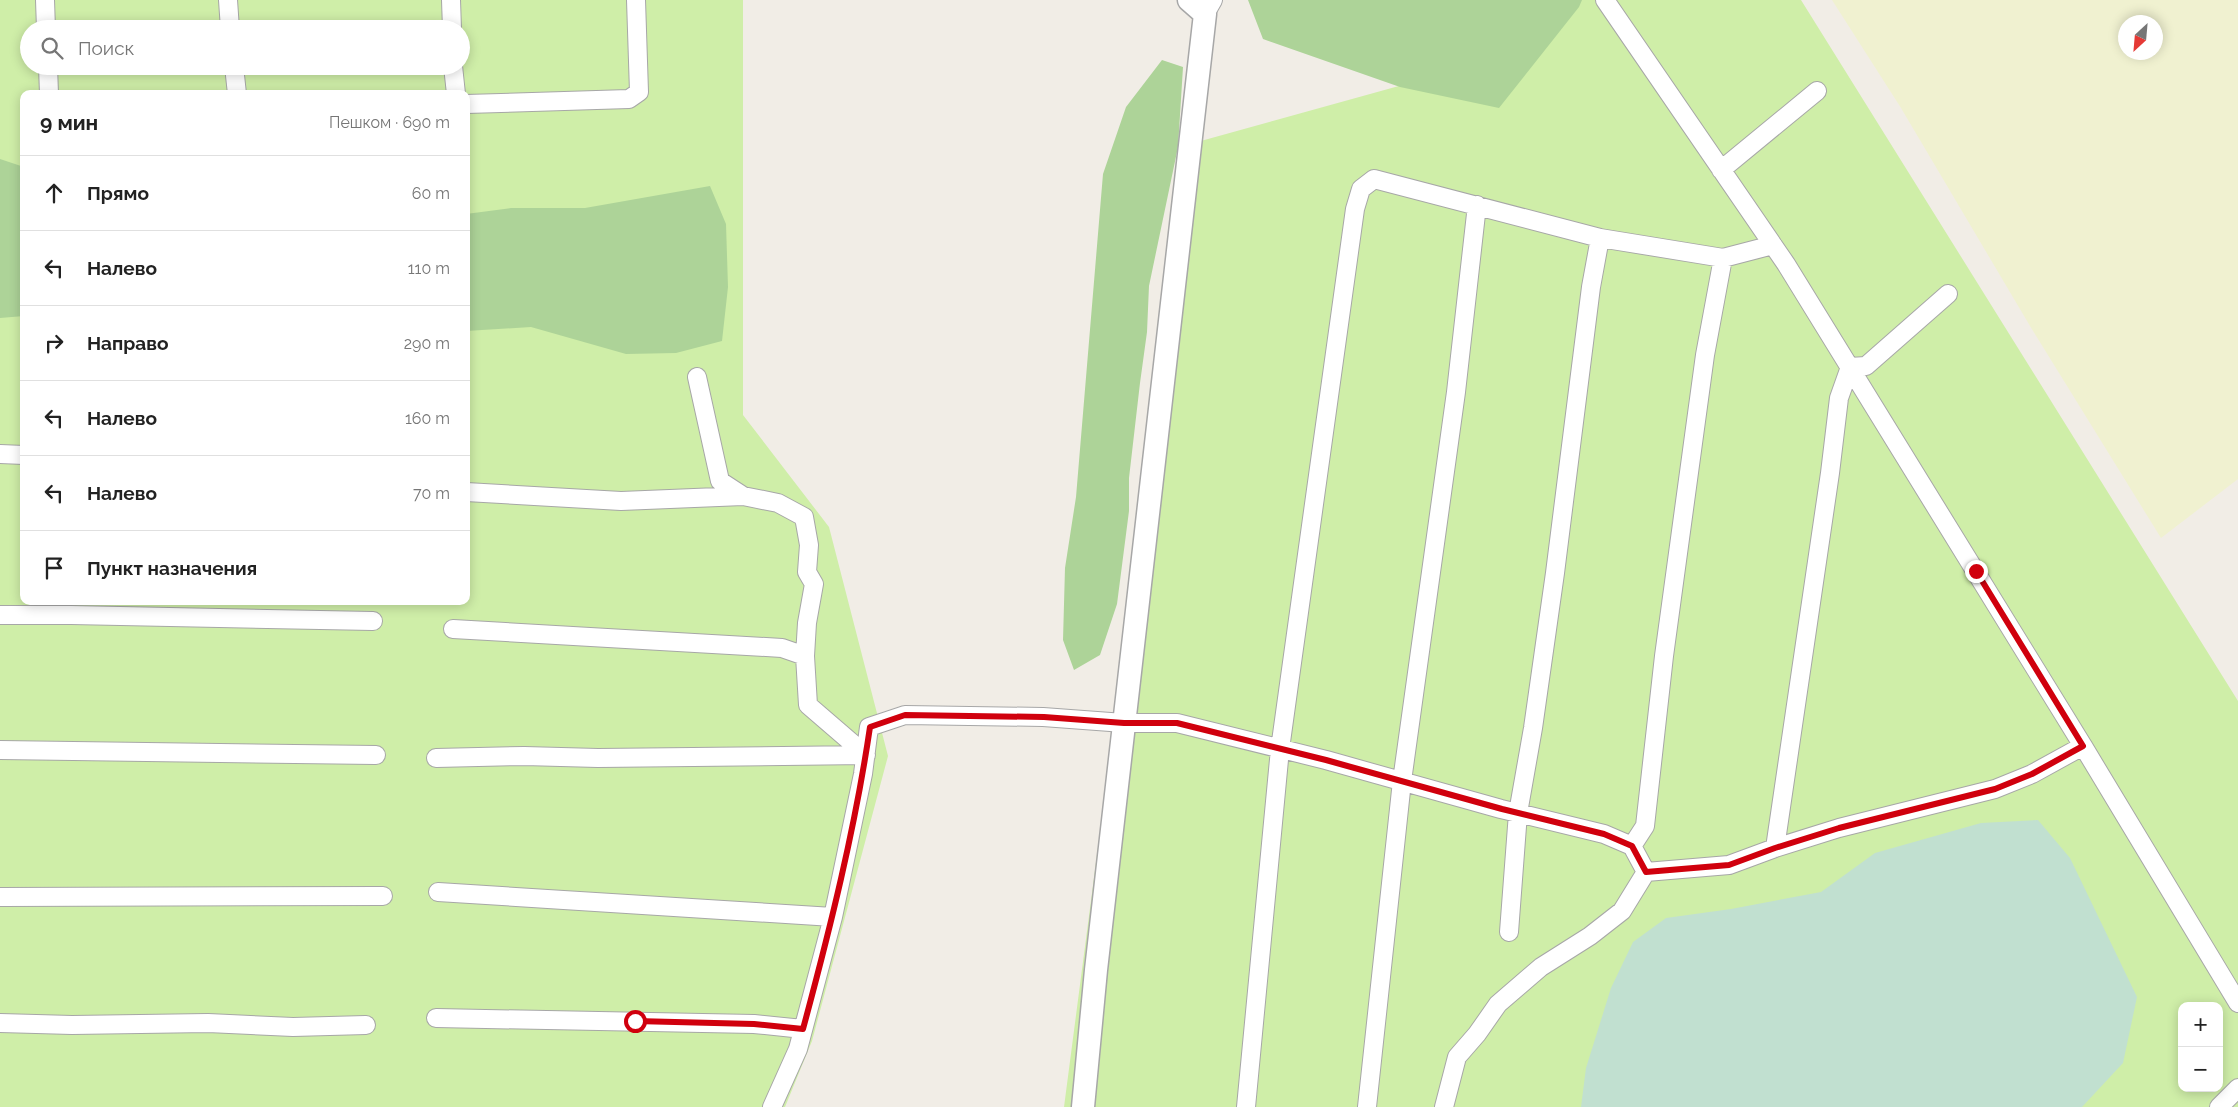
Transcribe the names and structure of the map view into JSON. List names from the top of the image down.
{
  "north": "bottom left",
  "page": {
    "search": "Поиск",
    "heading": ["9 мин", "Пешком · 690 m"],
    "list": [
      ["Прямо", "60 m"],
      ["Налево", "110 m"],
      ["Направо", "290 m"],
      ["Налево", "160 m"],
      ["Налево", "70 m"],
      "Пункт назначения"
    ],
    "map_buttons": ["+", "−"]
  }
}
